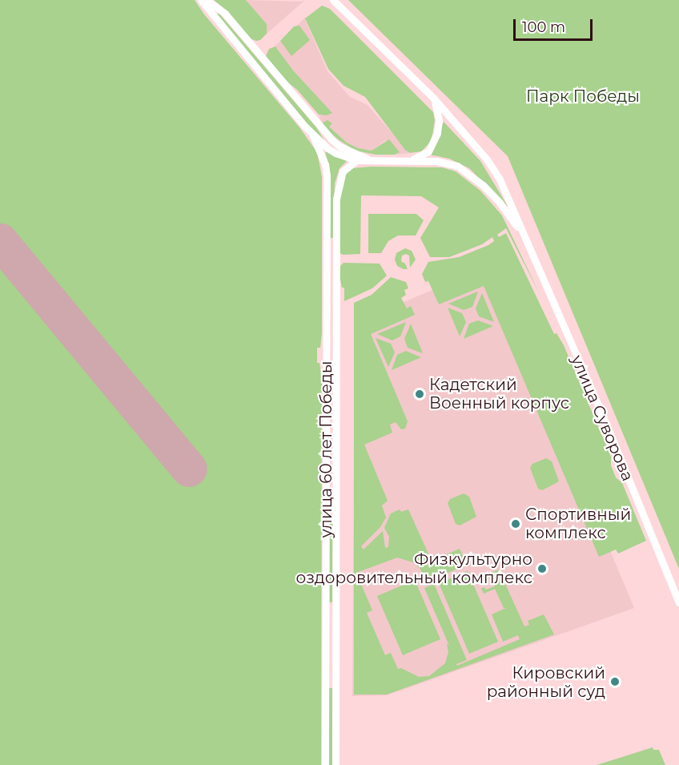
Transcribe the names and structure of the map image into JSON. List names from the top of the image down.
{
  "streets": {
    "main road": ["улица Суворова", "улица 60 лет Победы"]
  },
  "parks": ["Парк Победы"],
  "places": [
    "Кадетский Военный корпус",
    "Спортивный комплекс",
    "Физкультурно оздоровительный комплекс",
    "Кировский районный суд"
  ],
  "scale_bar": "100 m"
}
